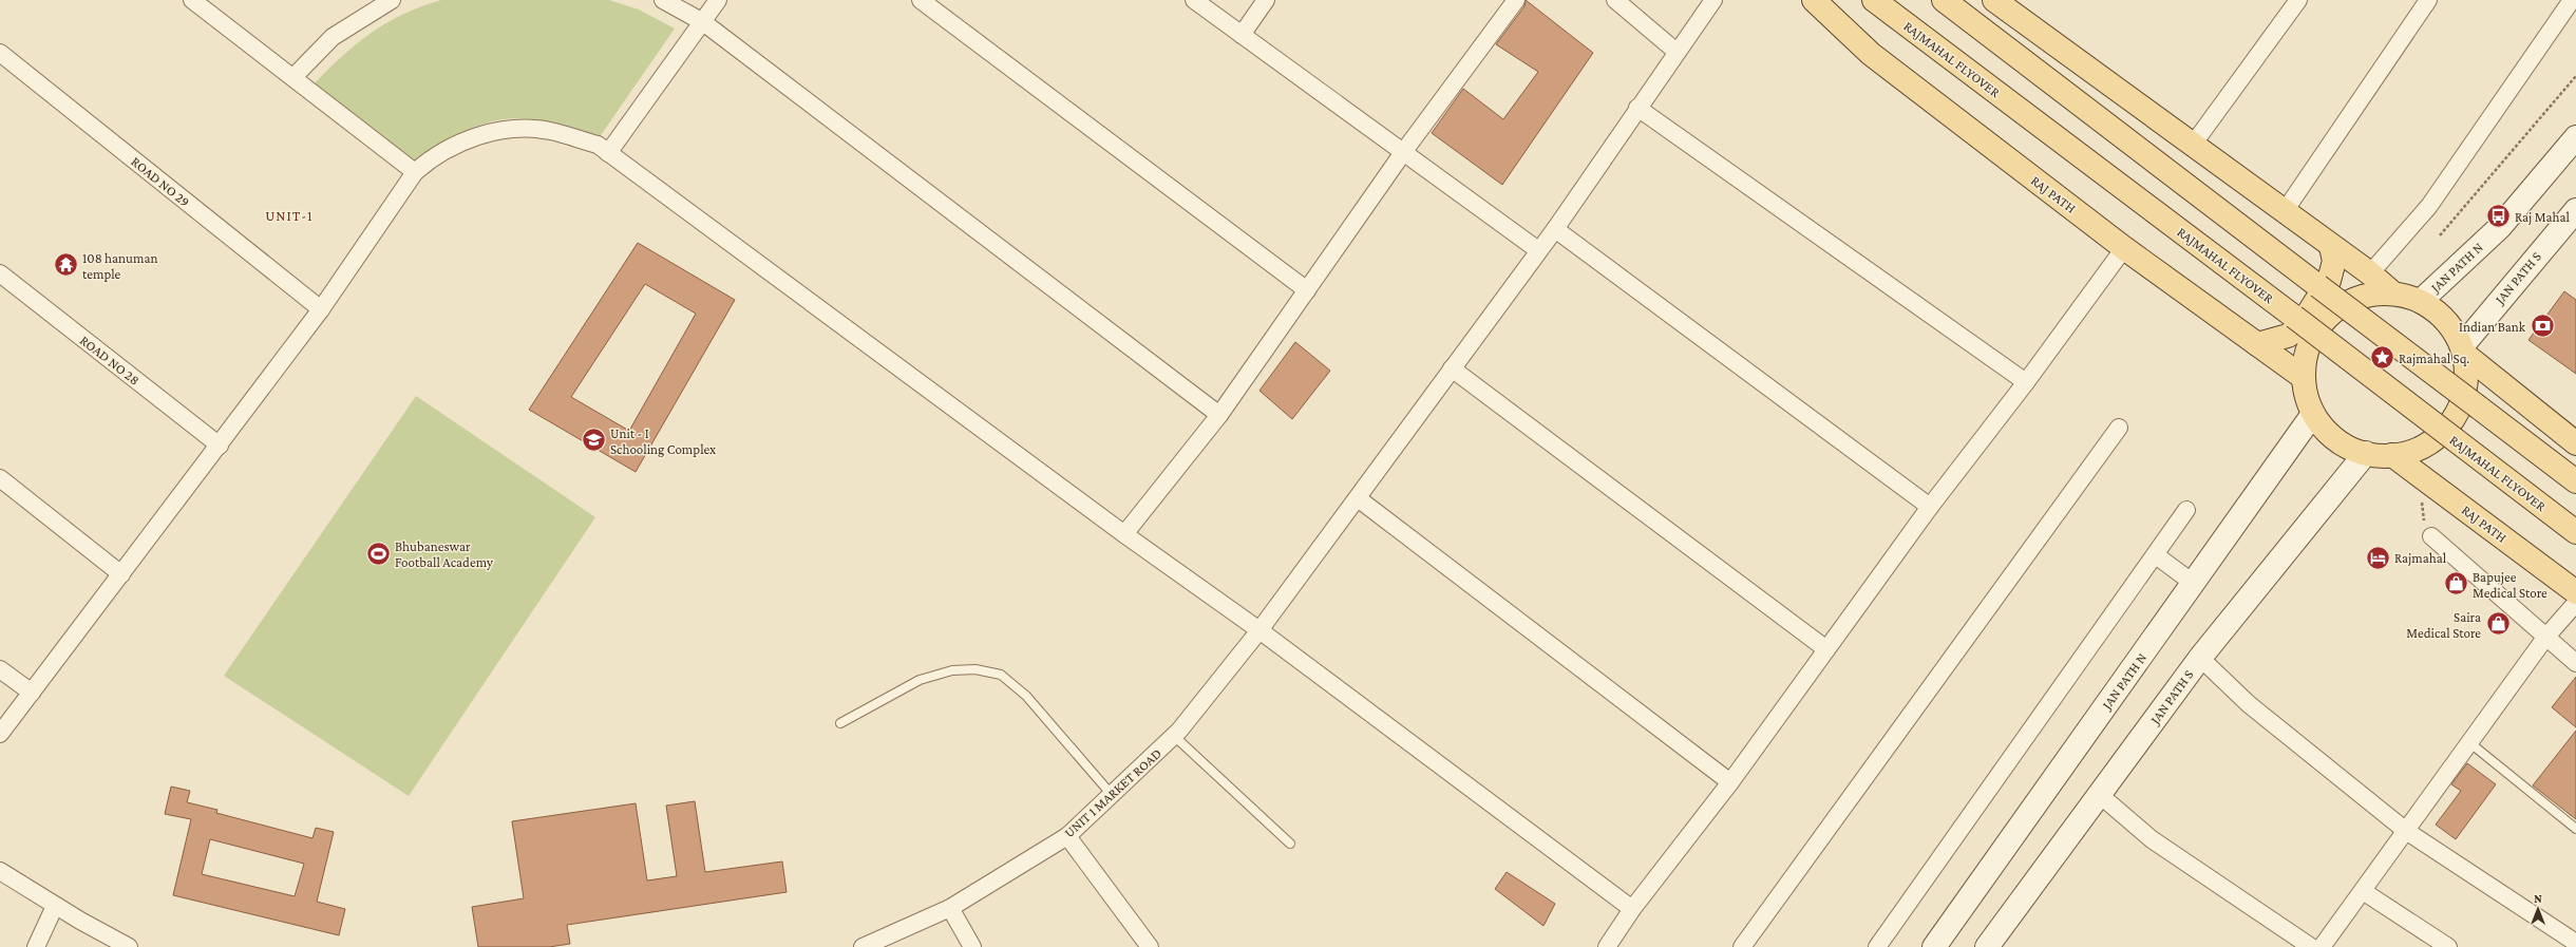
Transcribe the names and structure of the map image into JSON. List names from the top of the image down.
{
  "streets": {
    "main road": [
      "RAJMAHAL FLYOVER",
      "RAJ PATH",
      "JAN PATH N",
      "JAN PATH S"
    ],
    "street": ["ROAD NO 29", "ROAD NO 28", "UNIT 1 MARKET ROAD"]
  },
  "districts": ["UNIT-1"],
  "places": {
    "bus stop": ["Raj Mahal"],
    "temple": ["108 hanuman temple"],
    "bank": ["Indian Bank"],
    "place": ["Rajmahal Sq."],
    "school or university": ["Unit - I Schooling Complex"],
    "sports": ["Bhubaneswar Football Academy"],
    "hotel": ["Rajmahal"],
    "shop": ["Bapujee Medical Store", "Saira Medical Store"]
  },
  "north": "top"
}
